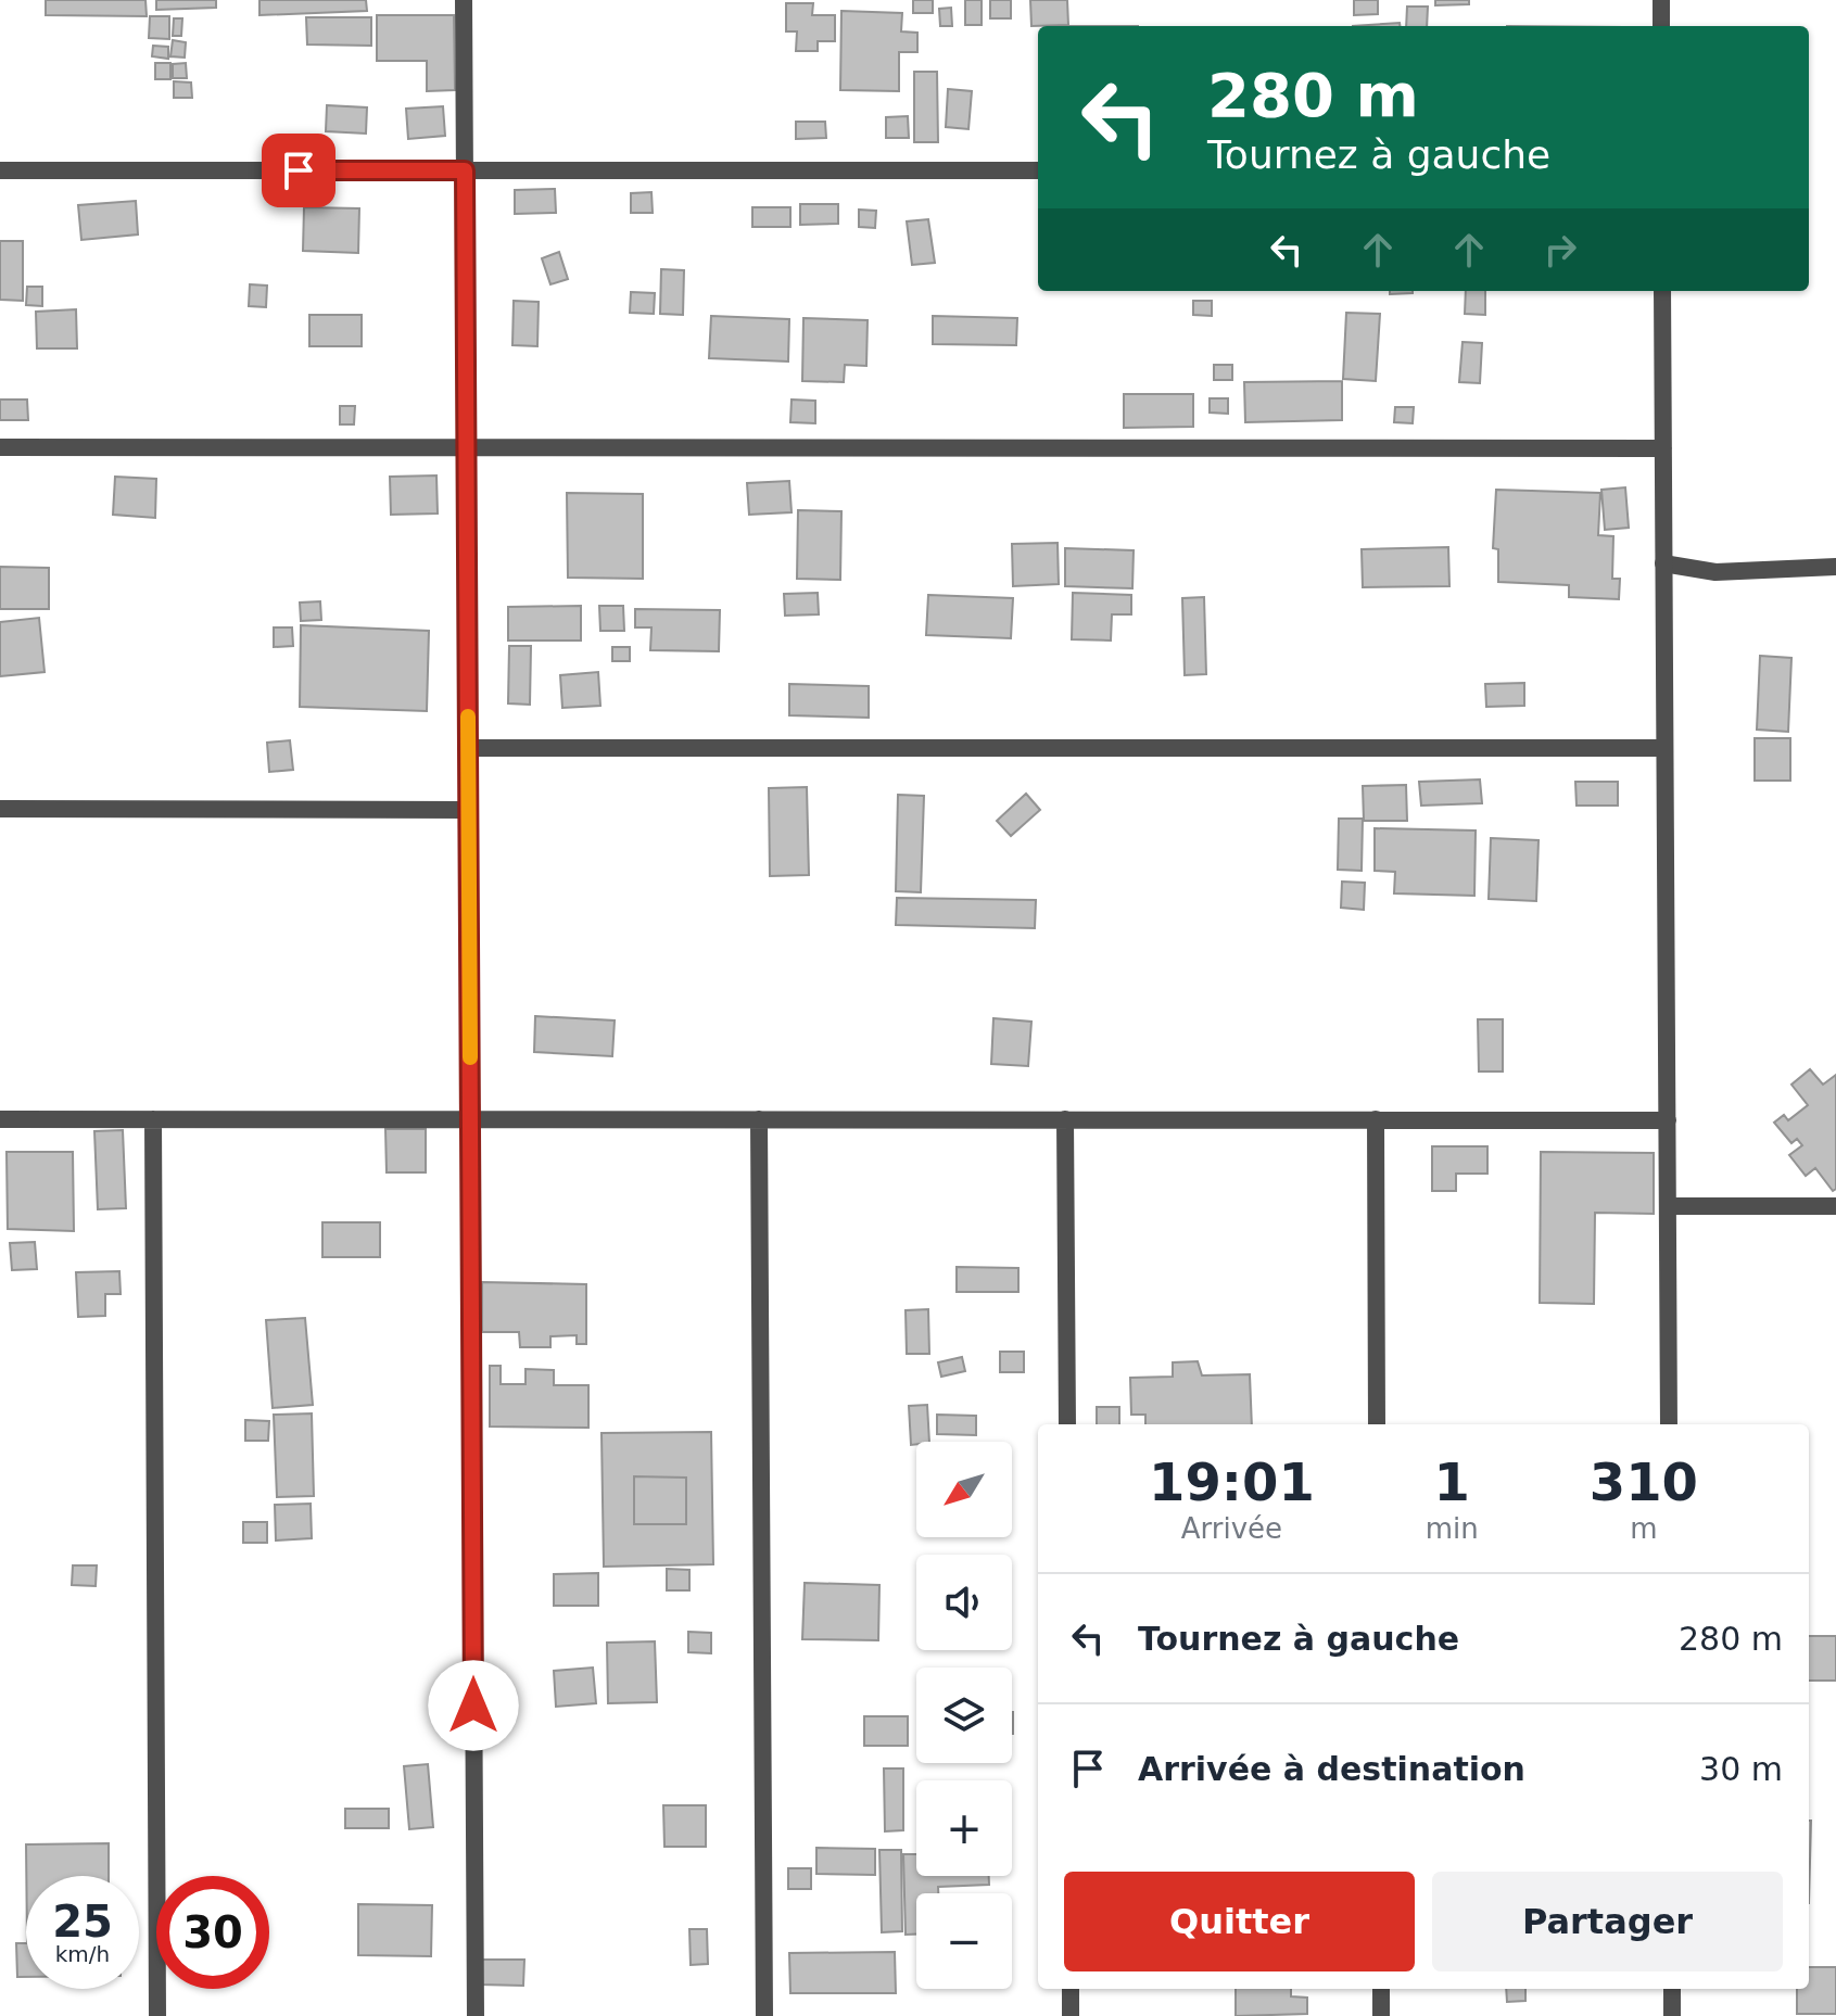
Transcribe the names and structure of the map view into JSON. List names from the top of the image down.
{
  "north": "bottom left",
  "page": {
    "turn": ["280 m", "Tournez à gauche"],
    "eta": [
      "19:01",
      "Arrivée",
      "1",
      "min",
      "310",
      "m"
    ],
    "map_buttons": ["+", "−"],
    "list": [
      {
        "name": "Tournez à gauche",
        "value": "280 m"
      },
      {
        "name": "Arrivée à destination",
        "value": "30 m"
      }
    ],
    "buttons": ["Quitter", "Partager"],
    "speed": "25 km/h",
    "limit": "30"
  }
}
